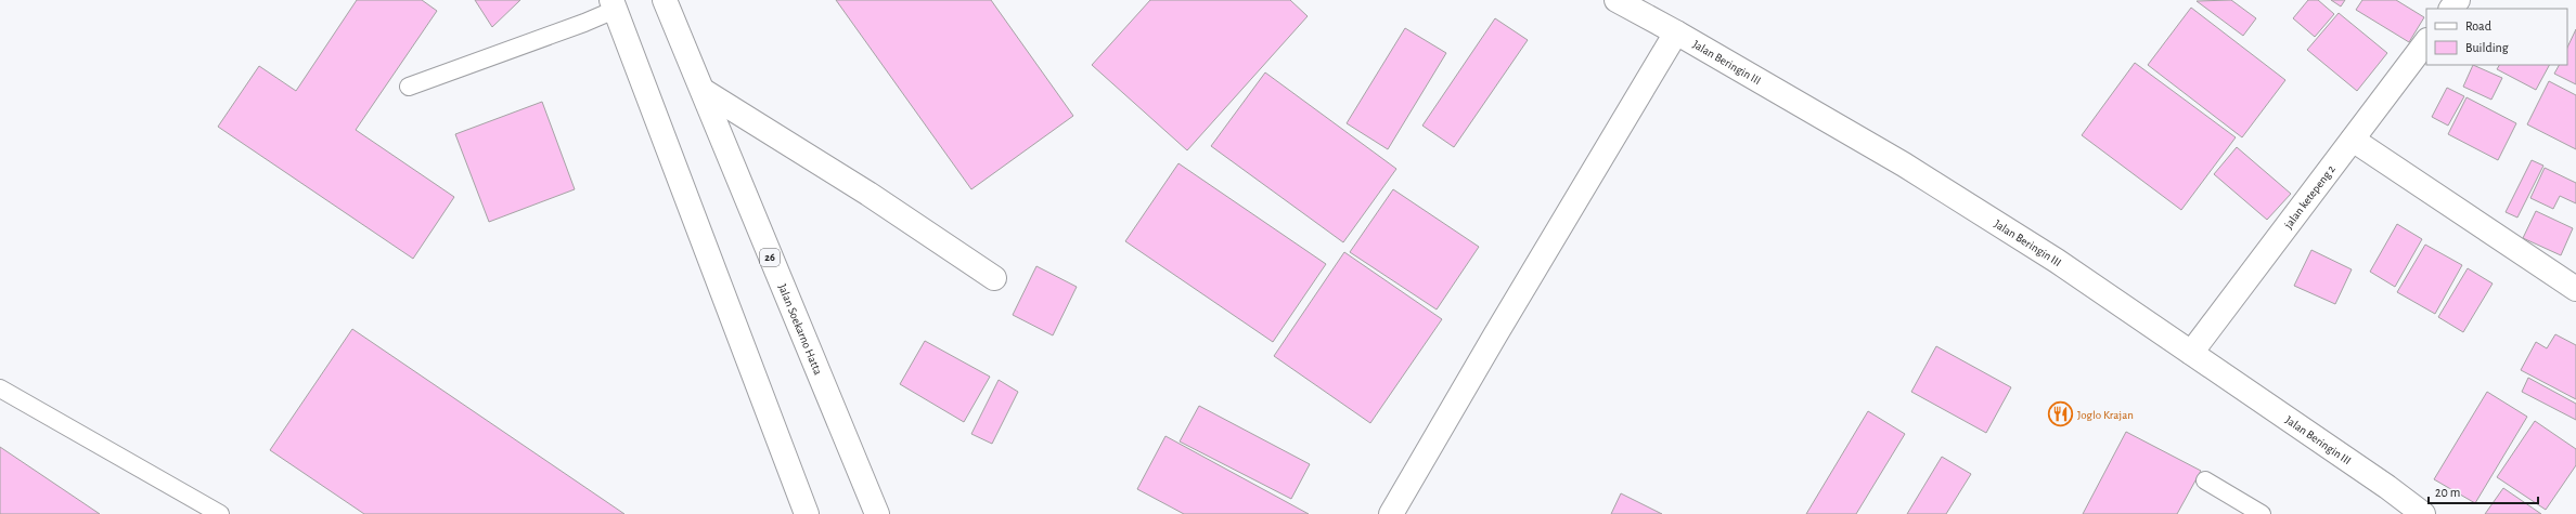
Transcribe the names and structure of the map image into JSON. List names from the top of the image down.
{
  "streets": {
    "main road": [
      "Jalan Beringin III",
      "jalan ketepeng 2",
      "26",
      "Jalan Soekarno Hatta"
    ]
  },
  "crossings": [
    ["Jalan Beringin III", "jalan ketepeng 2"]
  ],
  "places": {
    "restaurant": ["Joglo Krajan"]
  },
  "legend": ["Road", "Building"],
  "scale_bar": "20 m"
}
